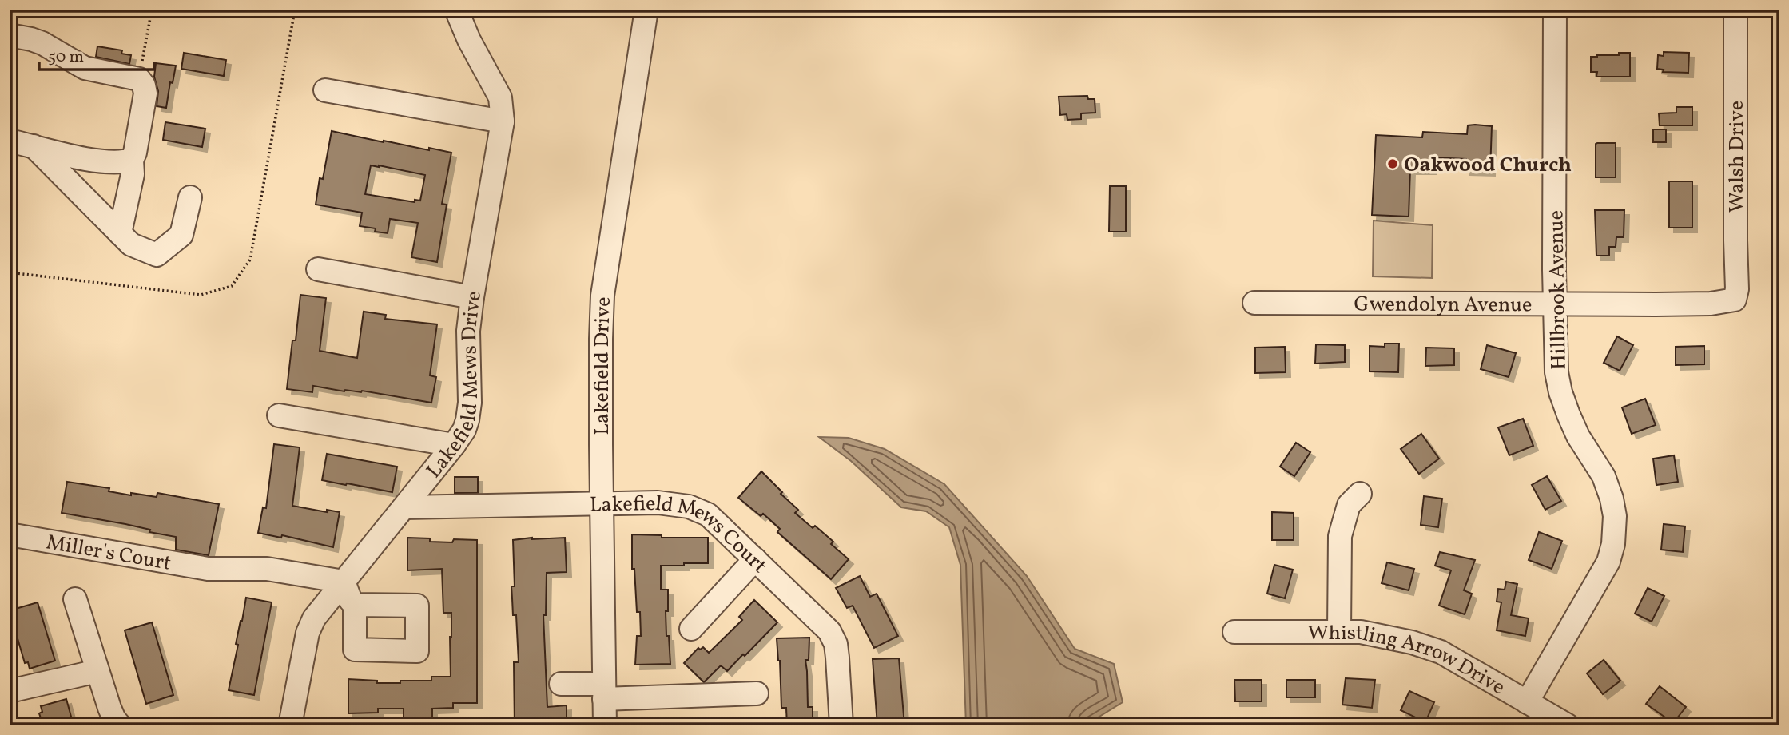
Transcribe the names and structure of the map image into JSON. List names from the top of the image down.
{
  "streets": {
    "street": [
      "Walsh Drive",
      "Hillbrook Avenue",
      "Gwendolyn Avenue",
      "Lakefield Drive",
      "Lakefield Mews Drive",
      "Lakefield Mews Court",
      "Miller's Court",
      "Whistling Arrow Drive"
    ]
  },
  "crossings": [
    ["Walsh Drive", "Gwendolyn Avenue"],
    ["Hillbrook Avenue", "Gwendolyn Avenue"],
    ["Hillbrook Avenue", "Whistling Arrow Drive"],
    ["Lakefield Drive", "Lakefield Mews Court"],
    ["Lakefield Mews Drive", "Lakefield Mews Court"],
    ["Lakefield Mews Drive", "Miller's Court"]
  ],
  "places": ["Oakwood Church"],
  "scale_bar": "50 m"
}
